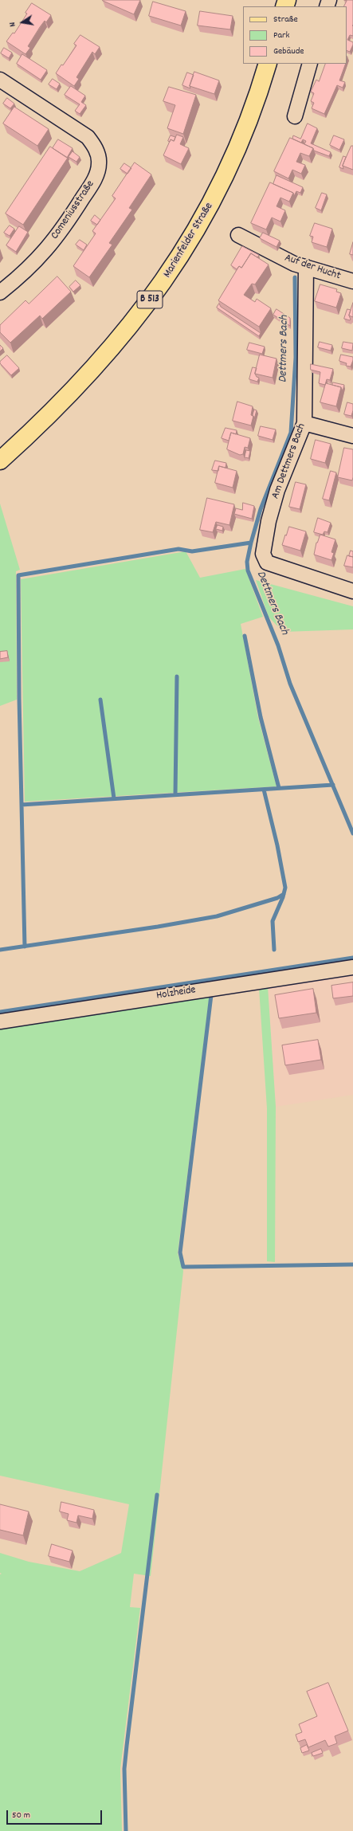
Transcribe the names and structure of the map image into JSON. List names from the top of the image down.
{
  "streets": {
    "main road": ["Marienfelder Straße", "B 513"],
    "street": [
      "Comeniusstraße",
      "Auf der Hucht",
      "Am Dettmers Bach",
      "Holzheide"
    ]
  },
  "crossings": [
    ["Auf der Hucht", "Am Dettmers Bach"]
  ],
  "water": ["Dettmers Bach"],
  "legend": ["Straße", "Park", "Gebäude"],
  "scale_bar": "50 m",
  "north": "left"
}
